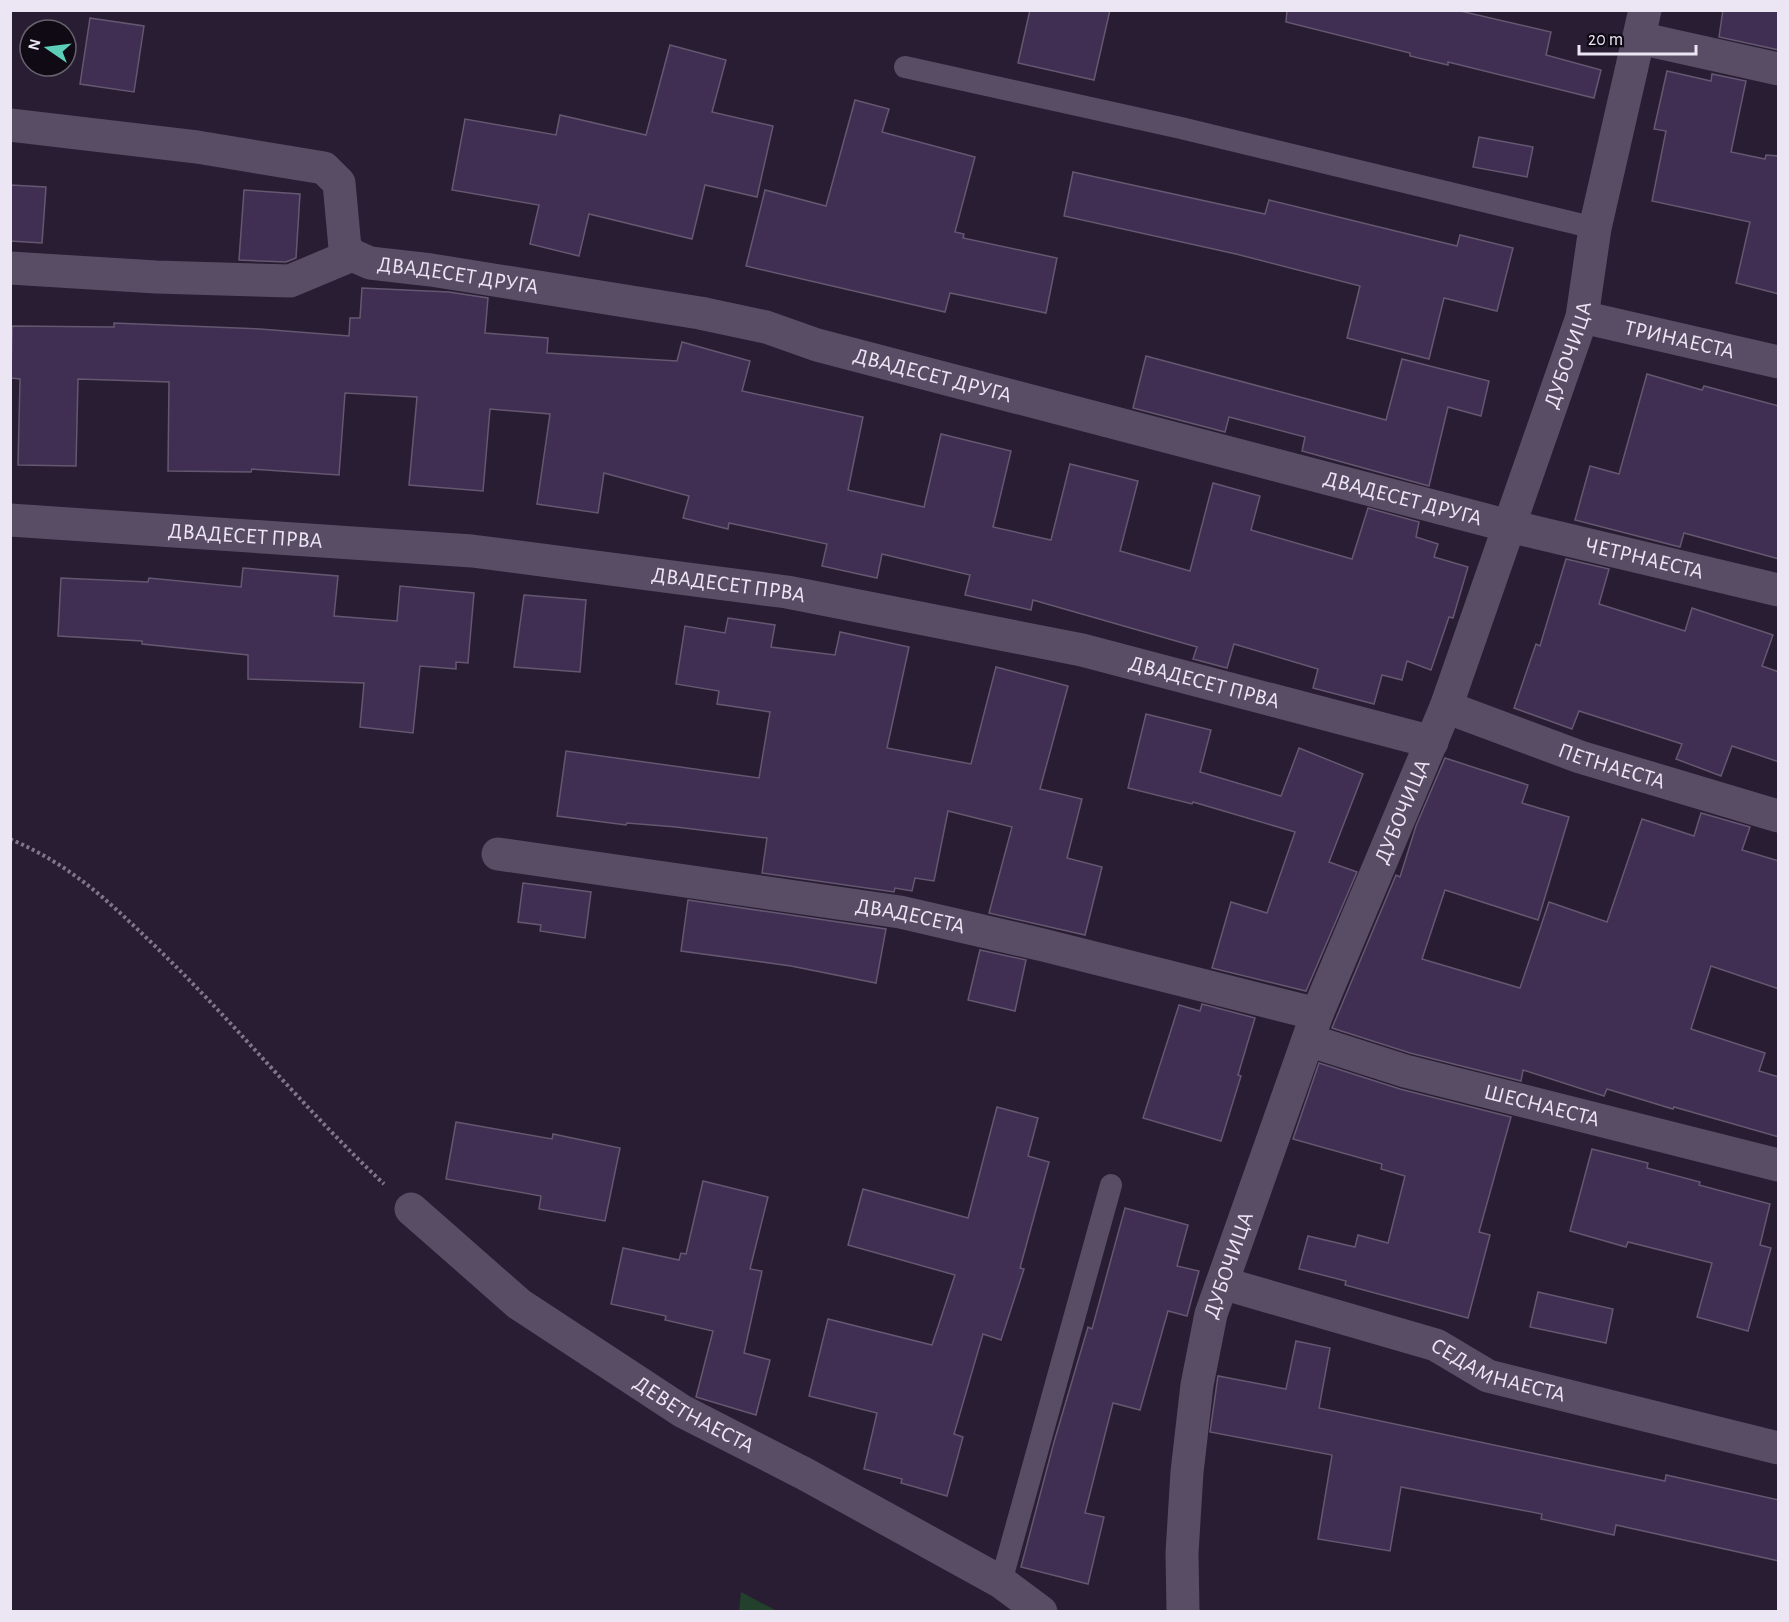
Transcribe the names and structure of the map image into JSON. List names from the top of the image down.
{
  "streets": {
    "street": [
      "ДВАДЕСЕТ ДРУГА",
      "ТРИНАЕСТА",
      "ДУБОЧИЦА",
      "ДВАДЕСЕТ ПРВА",
      "ЧЕТРНАЕСТА",
      "ПЕТНАЕСТА",
      "ДВАДЕСЕТА",
      "ШЕСНАЕСТА",
      "СЕДАМНАЕСТА",
      "ДЕВЕТНАЕСТА"
    ]
  },
  "crossings": [
    ["ДВАДЕСЕТ ДРУГА", "ДУБОЧИЦА"],
    ["ДВАДЕСЕТ ДРУГА", "ЧЕТРНАЕСТА"],
    ["ТРИНАЕСТА", "ДУБОЧИЦА"],
    ["ДУБОЧИЦА", "ДВАДЕСЕТ ПРВА"],
    ["ДУБОЧИЦА", "ЧЕТРНАЕСТА"],
    ["ДУБОЧИЦА", "ПЕТНАЕСТА"],
    ["ДУБОЧИЦА", "ДВАДЕСЕТА"],
    ["ДУБОЧИЦА", "ШЕСНАЕСТА"],
    ["ДУБОЧИЦА", "СЕДАМНАЕСТА"],
    ["ДВАДЕСЕТА", "ШЕСНАЕСТА"]
  ],
  "scale_bar": "20 m",
  "north": "left"
}
